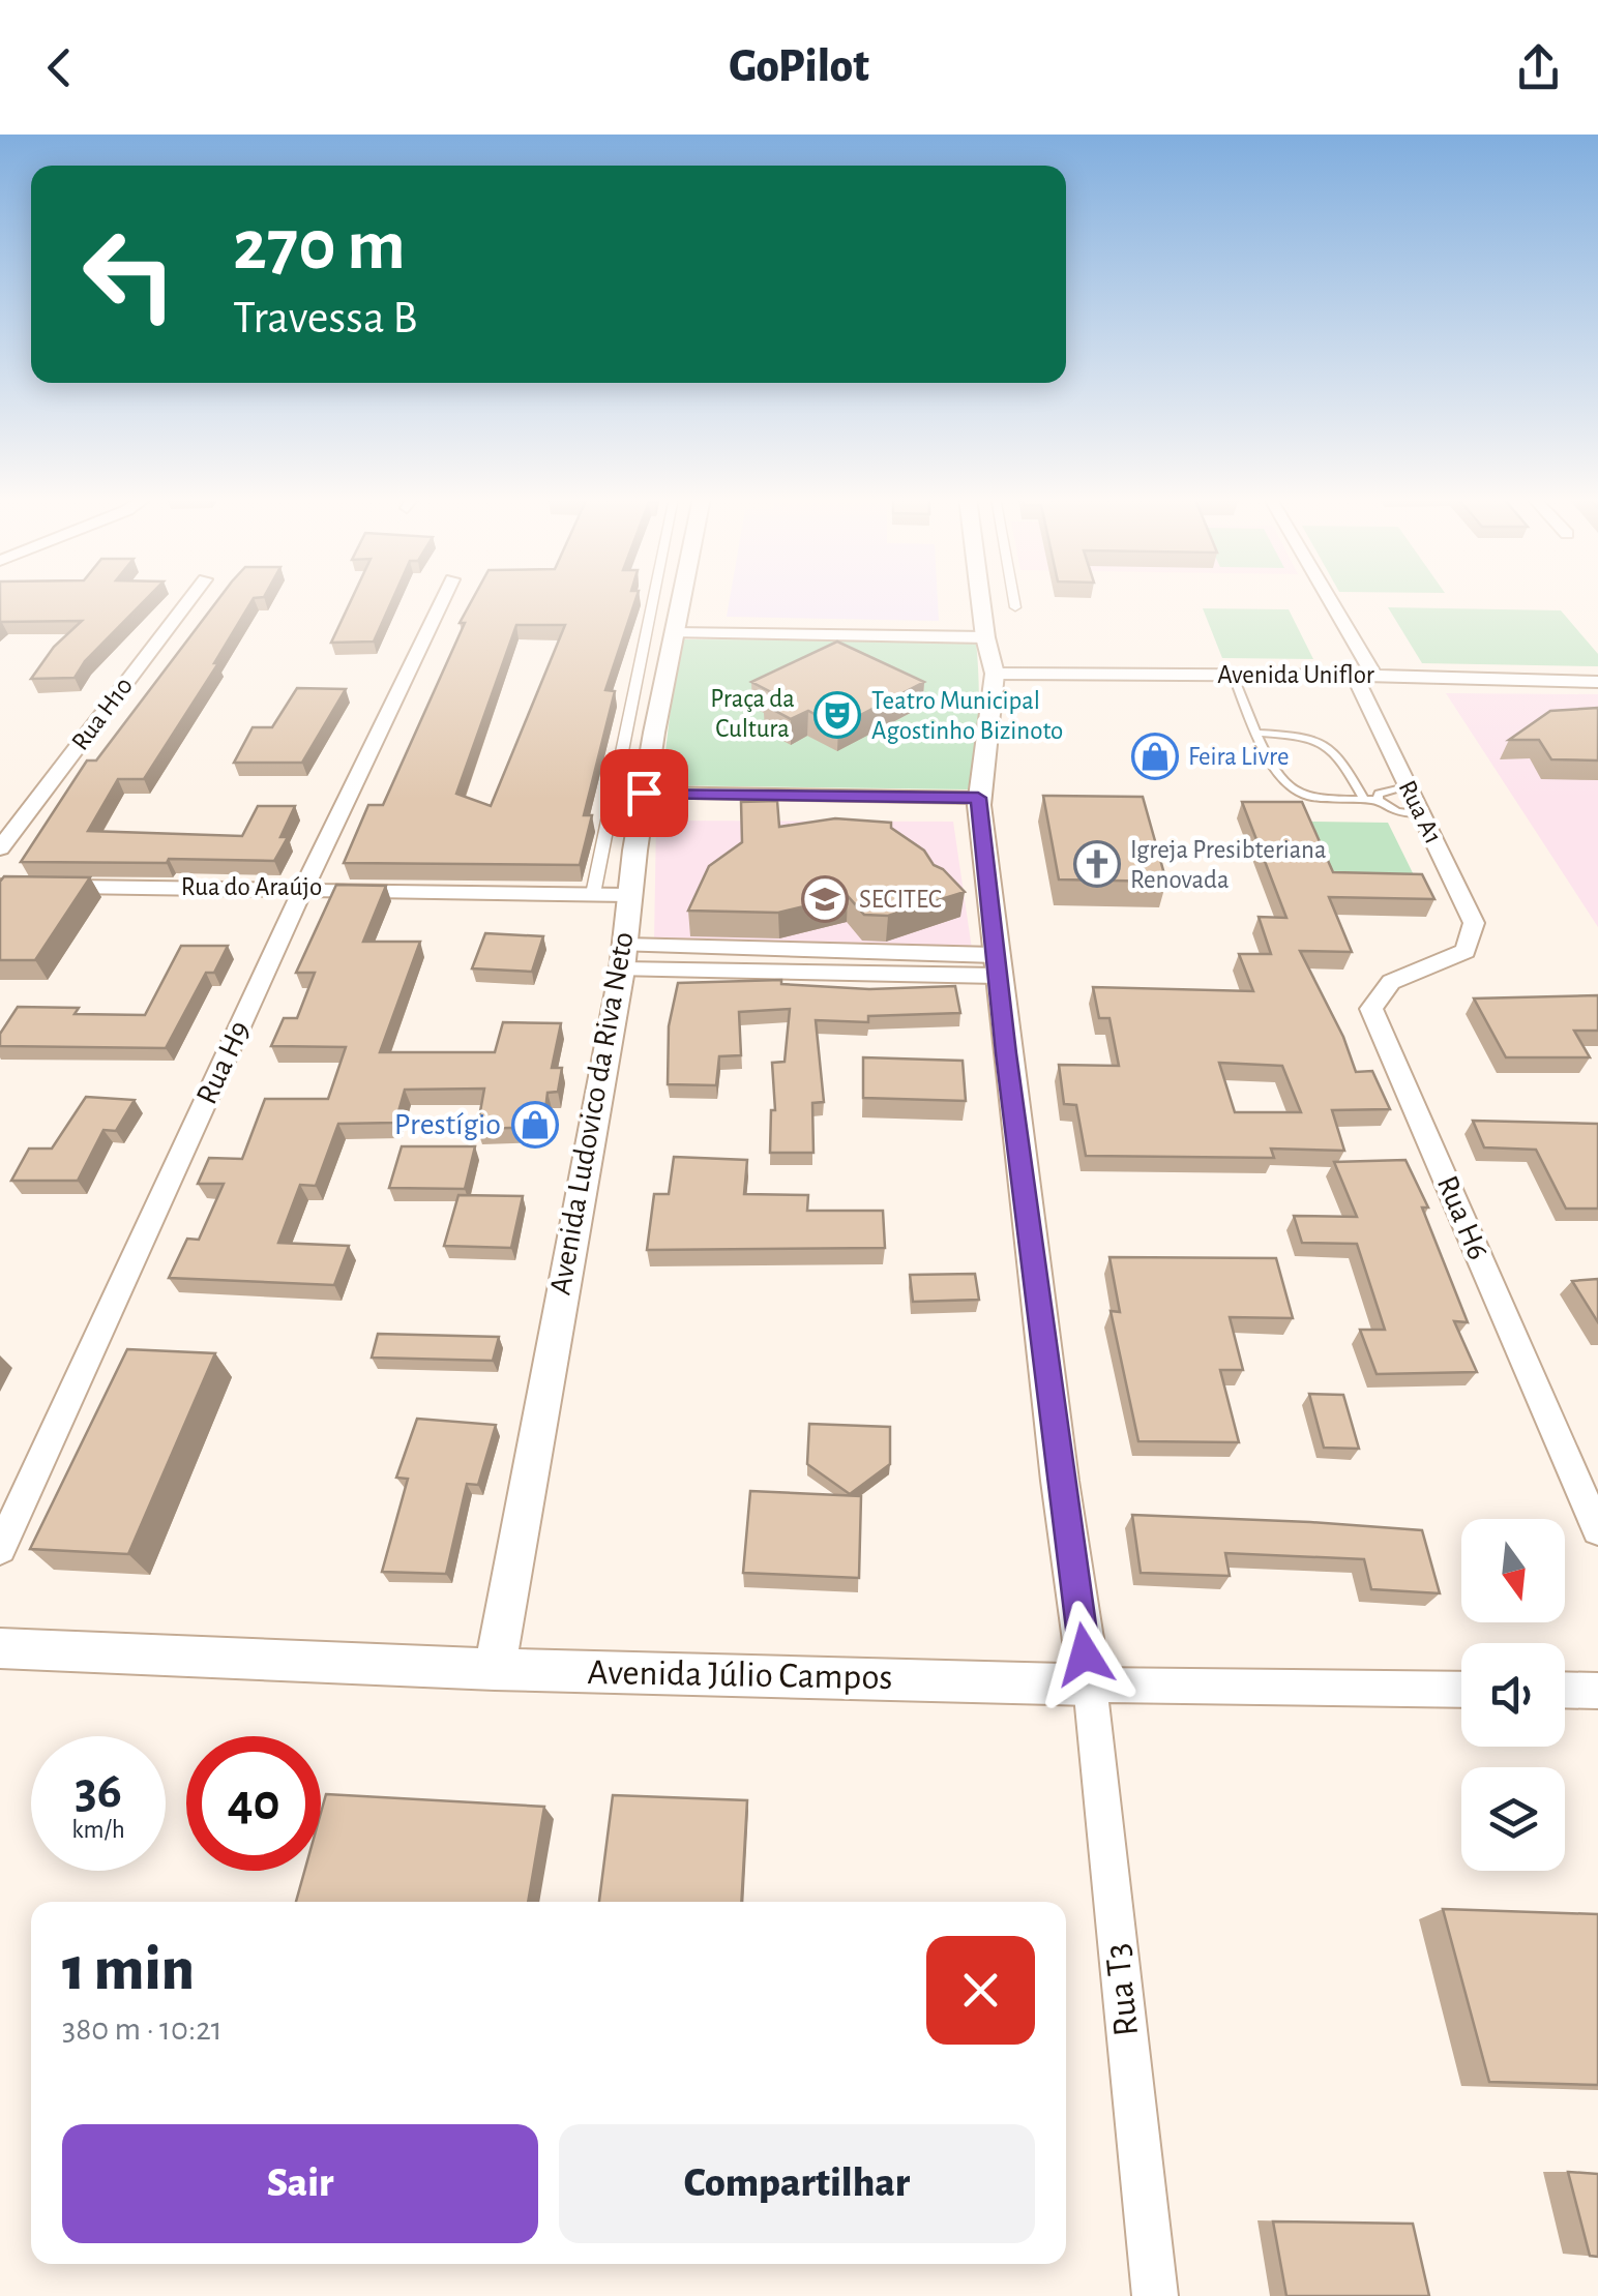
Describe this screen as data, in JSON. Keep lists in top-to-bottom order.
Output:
{
  "streets": {
    "street": [
      "Avenida Uniflor",
      "Rua H10",
      "Rua A1",
      "Rua do Araújo",
      "Rua H9",
      "Avenida Ludovico da Riva Neto",
      "Rua H6",
      "Avenida Júlio Campos",
      "Rua T3"
    ]
  },
  "crossings": [
    ["Avenida Uniflor", "Rua A1"],
    ["Rua A1", "Rua H6"],
    ["Rua do Araújo", "Rua H9"],
    ["Rua do Araújo", "Avenida Ludovico da Riva Neto"],
    ["Avenida Ludovico da Riva Neto", "Avenida Júlio Campos"],
    ["Avenida Júlio Campos", "Rua T3"]
  ],
  "parks": ["Praça da Cultura"],
  "places": {
    "theatre": ["Teatro Municipal Agostinho Bizinoto"],
    "shop": ["Feira Livre", "Prestígio"],
    "church": ["Igreja Presibteriana Renovada"],
    "school or university": ["SECITEC"]
  },
  "north": "bottom",
  "page": {
    "header": "GoPilot",
    "turn": ["270 m", "Travessa B"],
    "speed": "36 km/h",
    "limit": "40",
    "heading": ["1 min", "380 m · 10:21"],
    "buttons": ["Sair", "Compartilhar"]
  }
}
